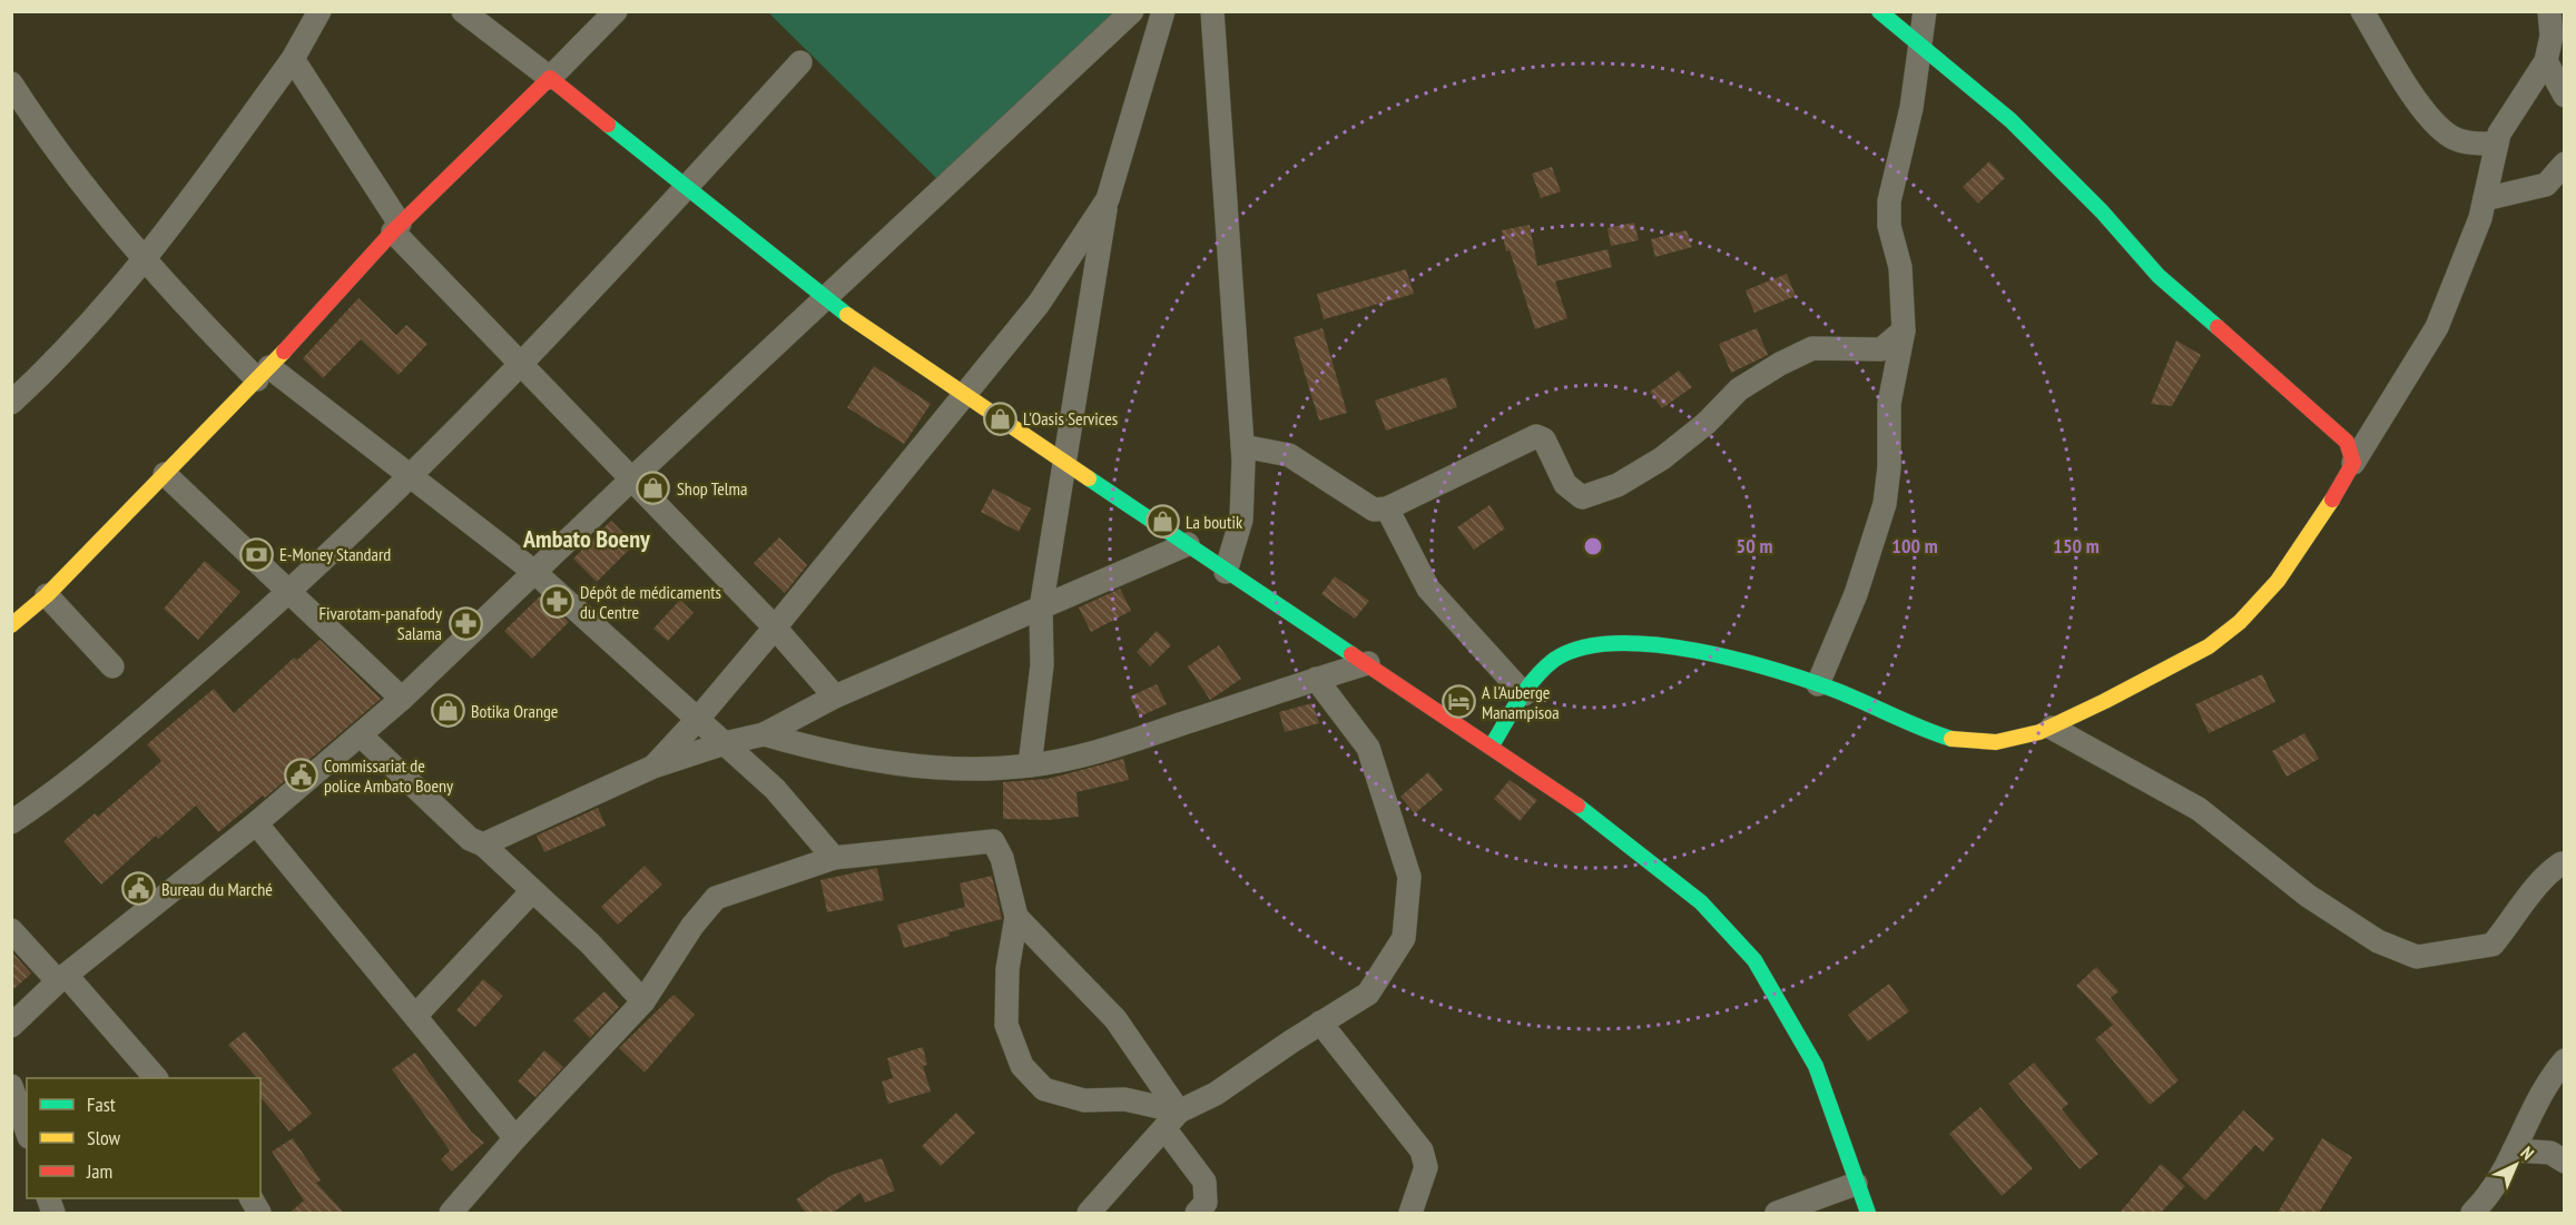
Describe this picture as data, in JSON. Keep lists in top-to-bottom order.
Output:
{
  "districts": ["Ambato Boeny"],
  "places": {
    "shop": [
      "L'Oasis Services",
      "Shop Telma",
      "La boutik",
      "Botika Orange"
    ],
    "bank": ["E-Money Standard"],
    "pharmacy": ["Dépôt de médicaments du Centre", "Fivarotam-panafody Salama"],
    "hotel": ["A l'Auberge Manampisoa"],
    "public building": ["Commissariat de police Ambato Boeny", "Bureau du Marché"]
  },
  "legend": ["Fast", "Slow", "Jam"],
  "north": "top right",
  "rings": ["50 m", "100 m", "150 m"]
}
